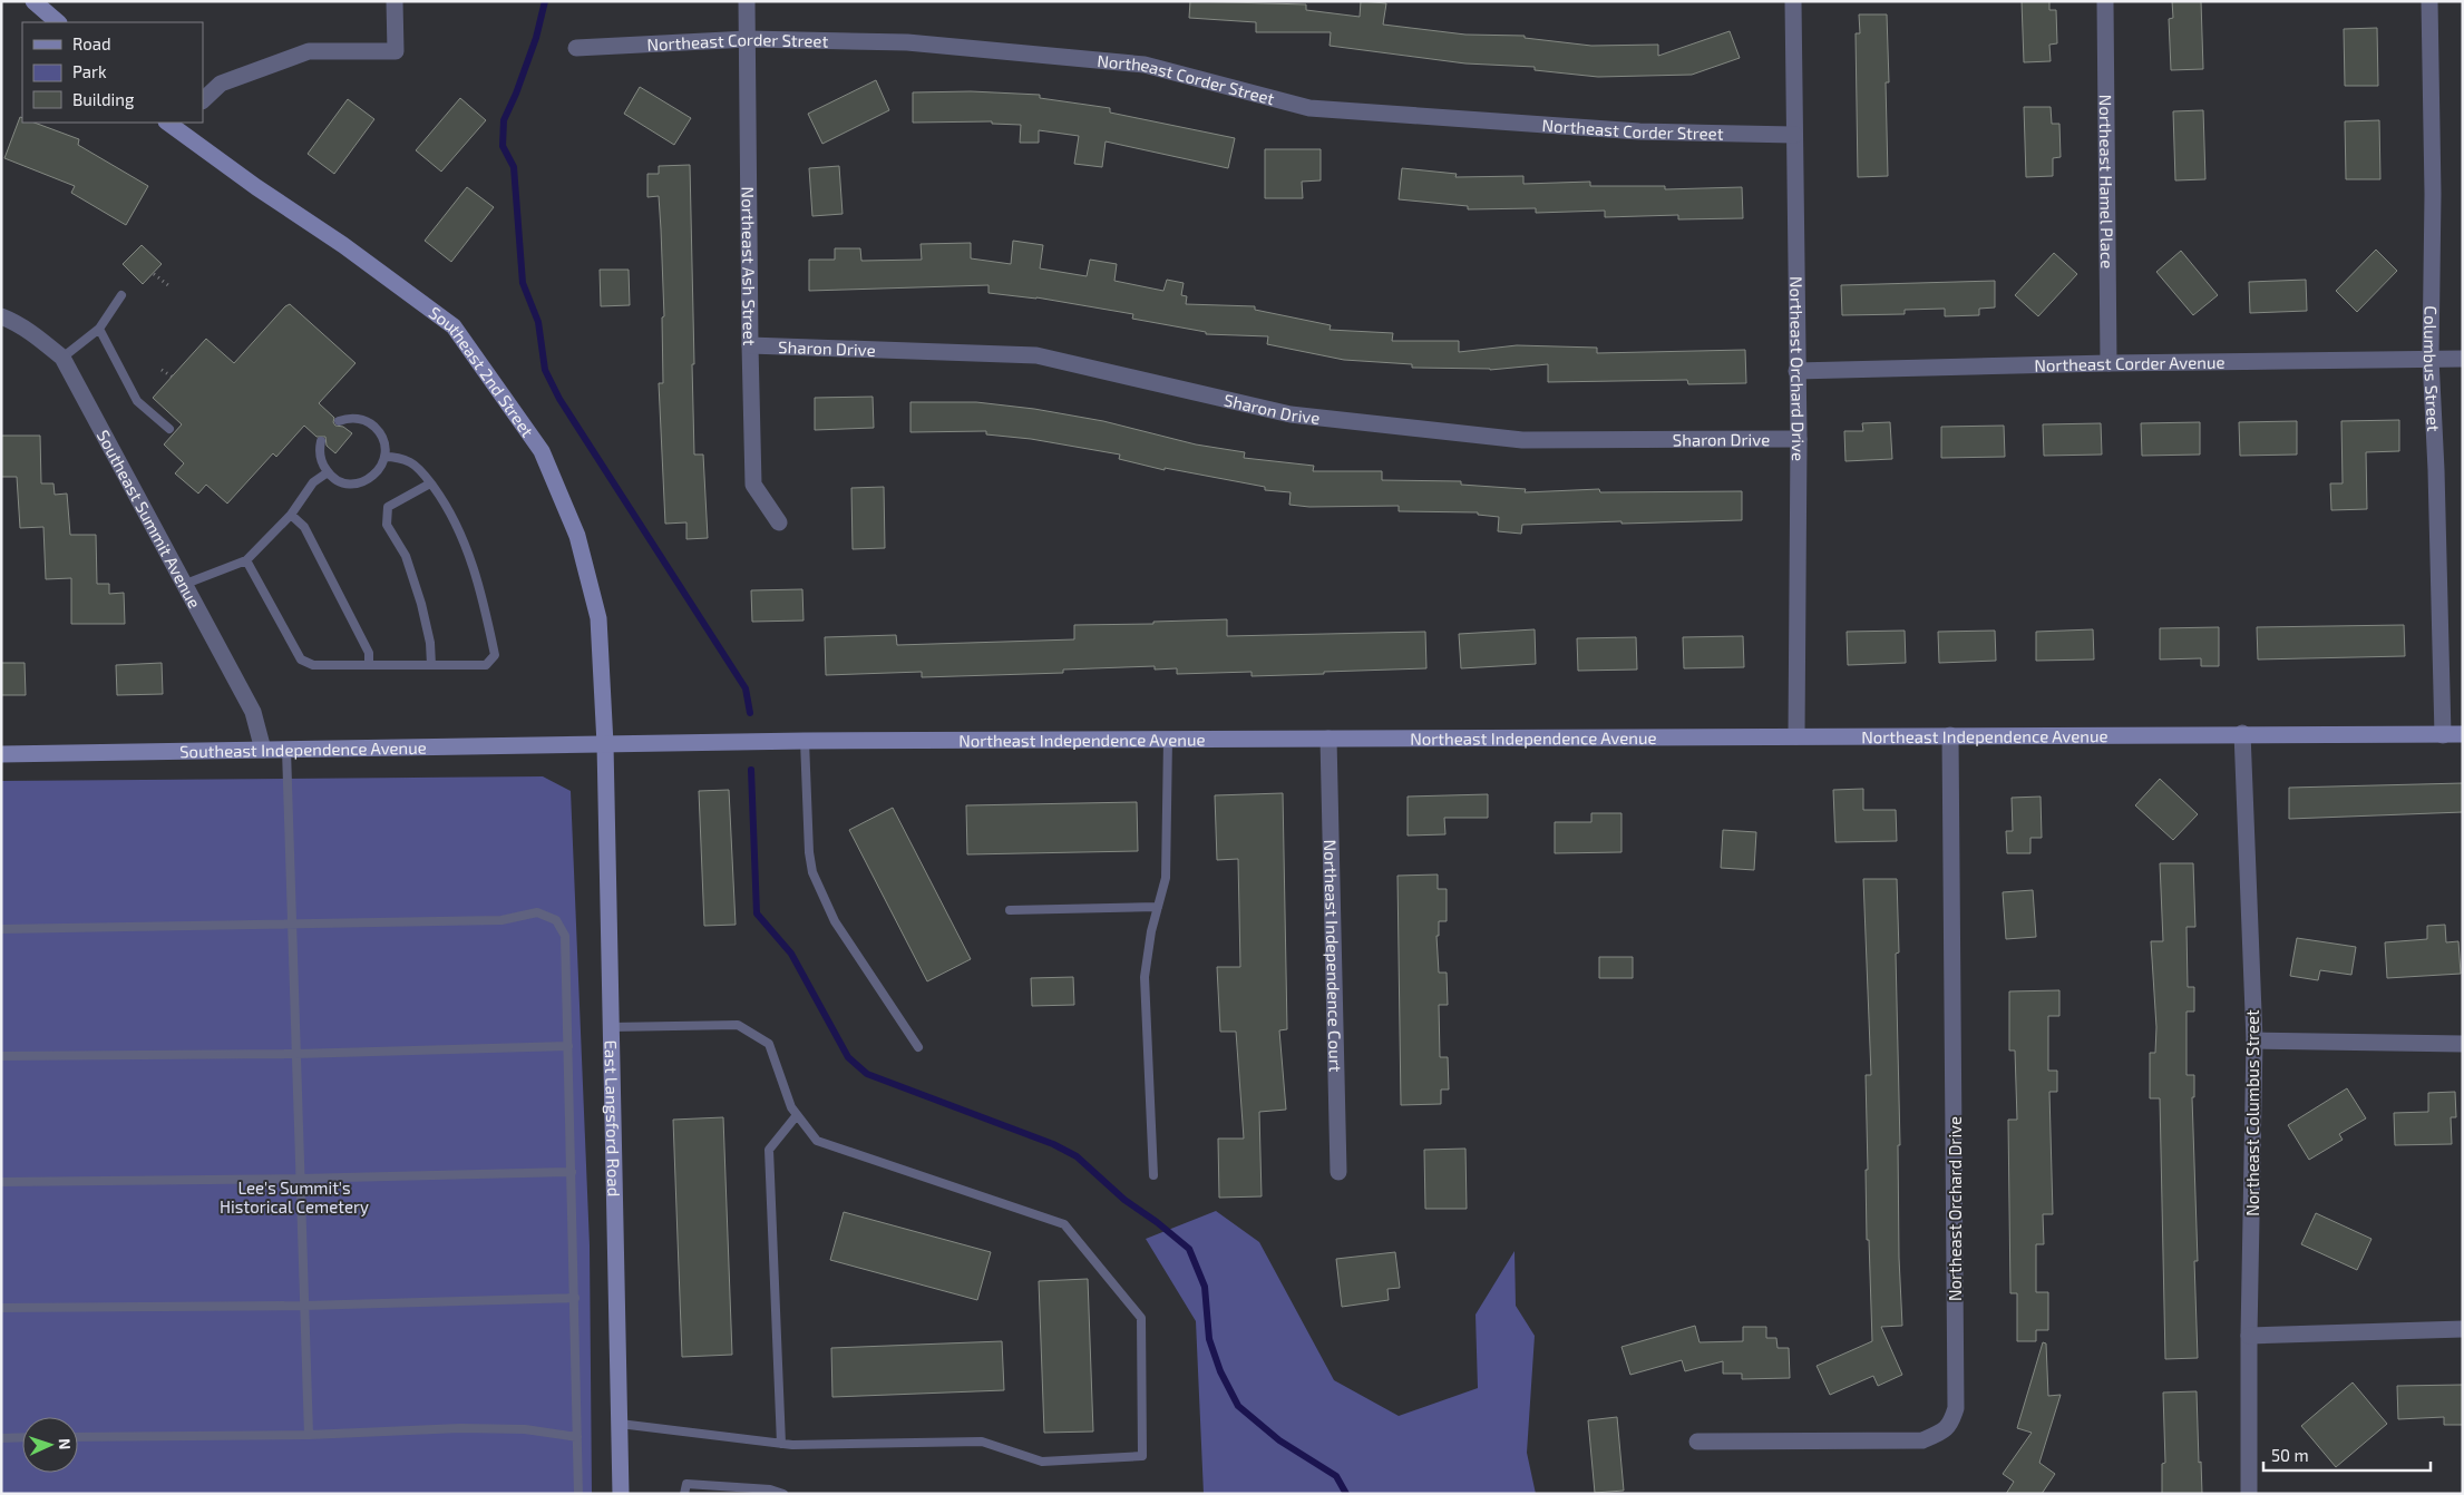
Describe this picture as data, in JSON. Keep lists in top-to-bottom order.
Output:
{
  "streets": {
    "street": [
      "Northeast Corder Street",
      "Northeast Hamel Place",
      "Northeast Ash Street",
      "Sharon Drive",
      "Northeast Corder Avenue",
      "Northeast Orchard Drive",
      "Columbus Street",
      "Southeast 2nd Street",
      "Southeast Summit Avenue",
      "Northeast Independence Avenue",
      "Southeast Independence Avenue",
      "Northeast Independence Court",
      "Northeast Columbus Street",
      "East Langsford Road"
    ]
  },
  "crossings": [
    ["Northeast Corder Street", "Northeast Ash Street"],
    ["Northeast Corder Street", "Northeast Orchard Drive"],
    ["Northeast Hamel Place", "Northeast Corder Avenue"],
    ["Northeast Ash Street", "Sharon Drive"],
    ["Sharon Drive", "Northeast Orchard Drive"],
    ["Northeast Corder Avenue", "Northeast Orchard Drive"],
    ["Northeast Corder Avenue", "Columbus Street"],
    ["Northeast Orchard Drive", "Northeast Independence Avenue"],
    ["Columbus Street", "Northeast Independence Avenue"],
    ["Southeast 2nd Street", "Northeast Independence Avenue"],
    ["Southeast 2nd Street", "Southeast Independence Avenue"],
    ["Southeast 2nd Street", "East Langsford Road"],
    ["Southeast Summit Avenue", "Southeast Independence Avenue"],
    ["Northeast Independence Avenue", "Southeast Independence Avenue"],
    ["Northeast Independence Avenue", "Northeast Independence Court"],
    ["Northeast Independence Avenue", "Northeast Columbus Street"],
    ["Northeast Independence Avenue", "East Langsford Road"],
    ["Southeast Independence Avenue", "East Langsford Road"]
  ],
  "parks": ["Lee's Summit's Historical Cemetery"],
  "legend": ["Road", "Park", "Building"],
  "scale_bar": "50 m",
  "north": "right"
}
